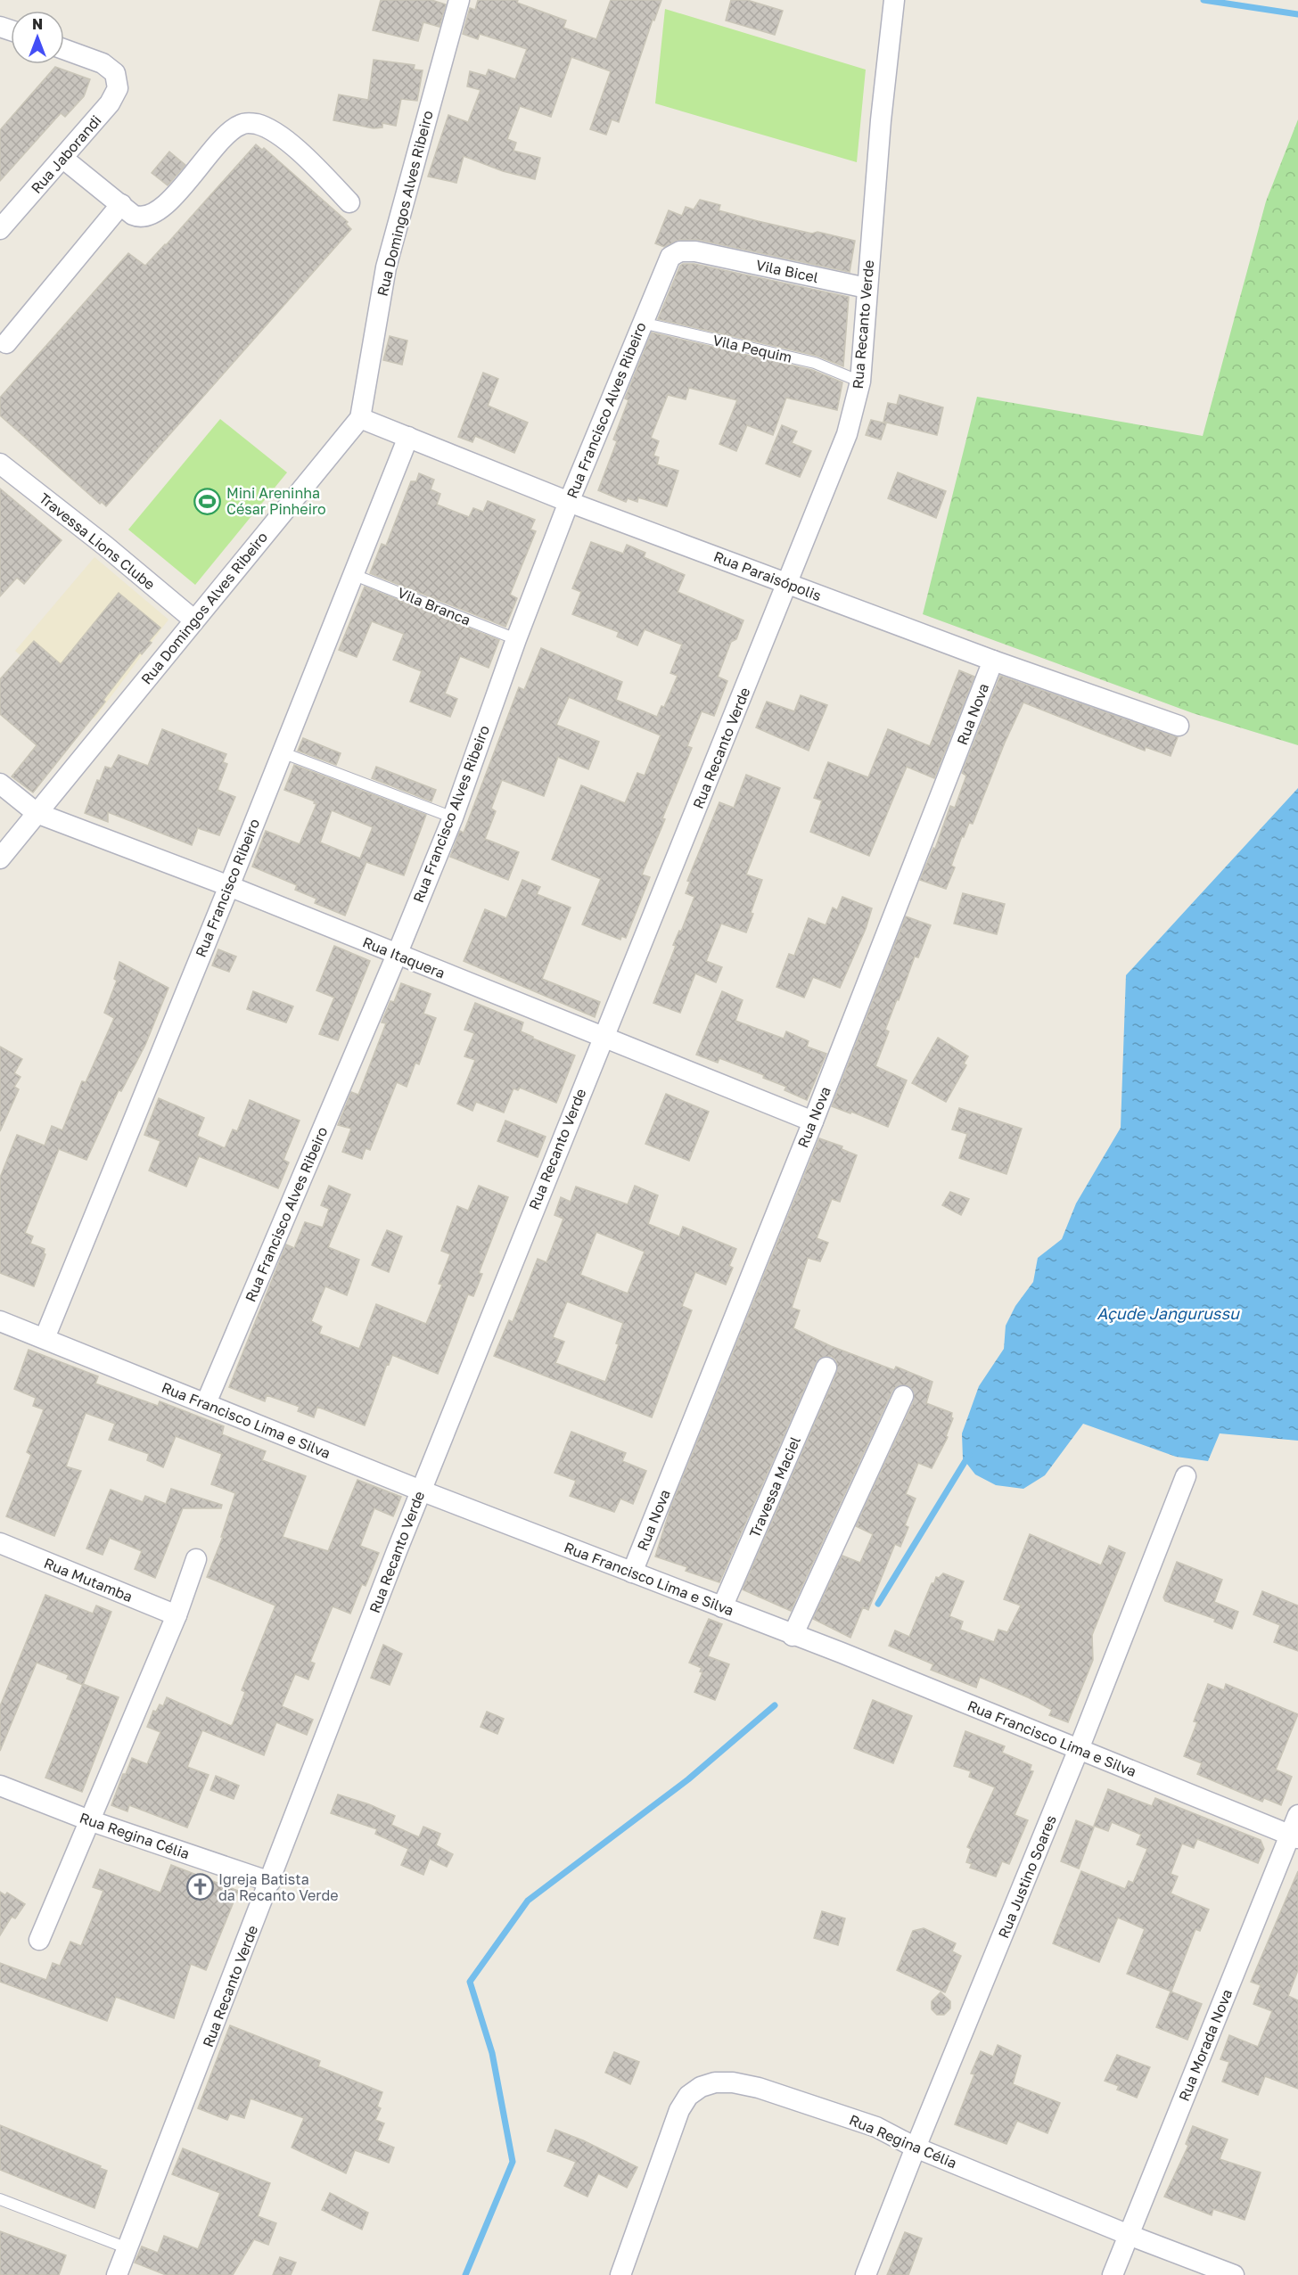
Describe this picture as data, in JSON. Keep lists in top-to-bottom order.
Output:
{
  "streets": {
    "street": [
      "Rua Jaborandi",
      "Rua Domingos Alves Ribeiro",
      "Vila Bicel",
      "Rua Recanto Verde",
      "Rua Francisco Alves Ribeiro",
      "Travessa Lions Clube",
      "Rua Paraisópolis",
      "Rua Nova",
      "Rua Francisco Ribeiro",
      "Rua Itaquera",
      "Rua Francisco Lima e Silva",
      "Travessa Maciel",
      "Rua Mutamba",
      "Rua Regina Célia",
      "Rua Justino Soares",
      "Rua Morada Nova"
    ],
    "lane": ["Vila Pequim", "Vila Branca"]
  },
  "crossings": [
    ["Rua Domingos Alves Ribeiro", "Travessa Lions Clube"],
    ["Rua Domingos Alves Ribeiro", "Rua Paraisópolis"],
    ["Rua Domingos Alves Ribeiro", "Rua Itaquera"],
    ["Vila Bicel", "Rua Recanto Verde"],
    ["Vila Bicel", "Rua Francisco Alves Ribeiro"],
    ["Rua Recanto Verde", "Vila Pequim"],
    ["Rua Recanto Verde", "Rua Paraisópolis"],
    ["Rua Recanto Verde", "Rua Itaquera"],
    ["Rua Recanto Verde", "Rua Francisco Lima e Silva"],
    ["Rua Recanto Verde", "Rua Regina Célia"],
    ["Vila Pequim", "Rua Francisco Alves Ribeiro"],
    ["Rua Francisco Alves Ribeiro", "Rua Paraisópolis"],
    ["Rua Francisco Alves Ribeiro", "Vila Branca"],
    ["Rua Francisco Alves Ribeiro", "Rua Itaquera"],
    ["Rua Francisco Alves Ribeiro", "Rua Francisco Lima e Silva"],
    ["Rua Paraisópolis", "Rua Nova"],
    ["Rua Paraisópolis", "Rua Francisco Ribeiro"],
    ["Vila Branca", "Rua Francisco Ribeiro"],
    ["Rua Nova", "Rua Itaquera"],
    ["Rua Nova", "Rua Francisco Lima e Silva"],
    ["Rua Francisco Ribeiro", "Rua Itaquera"],
    ["Rua Francisco Ribeiro", "Rua Francisco Lima e Silva"],
    ["Rua Francisco Lima e Silva", "Travessa Maciel"],
    ["Rua Francisco Lima e Silva", "Rua Justino Soares"],
    ["Rua Francisco Lima e Silva", "Rua Morada Nova"],
    ["Rua Regina Célia", "Rua Justino Soares"],
    ["Rua Regina Célia", "Rua Morada Nova"]
  ],
  "water": ["Açude Jangurussu"],
  "places": {
    "sports": ["Mini Areninha César Pinheiro"],
    "church": ["Igreja Batista da Recanto Verde"]
  },
  "north": "top"
}
